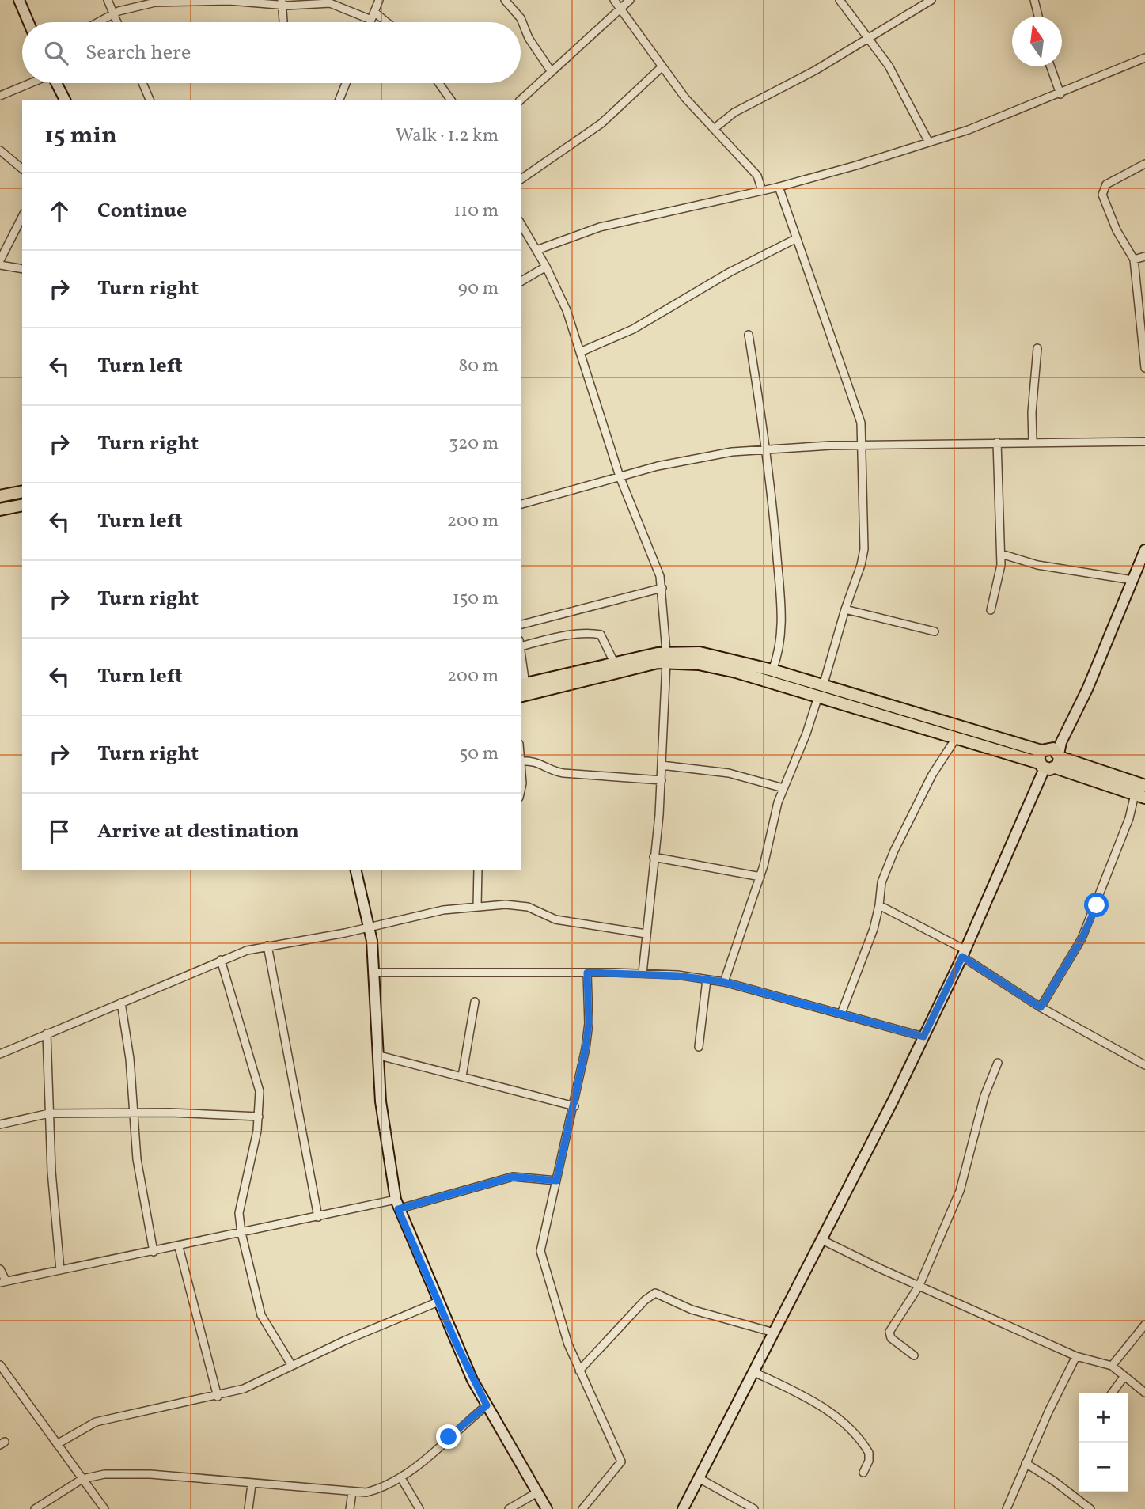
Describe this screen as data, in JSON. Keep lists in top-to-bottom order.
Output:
{
  "north": "top",
  "page": {
    "search": "Search here",
    "heading": ["15 min", "Walk · 1.2 km"],
    "list": [
      ["Continue", "110 m"],
      ["Turn right", "90 m"],
      ["Turn left", "80 m"],
      ["Turn right", "320 m"],
      ["Turn left", "200 m"],
      ["Turn right", "150 m"],
      ["Turn left", "200 m"],
      ["Turn right", "50 m"],
      "Arrive at destination"
    ],
    "map_buttons": ["+", "−"]
  }
}
